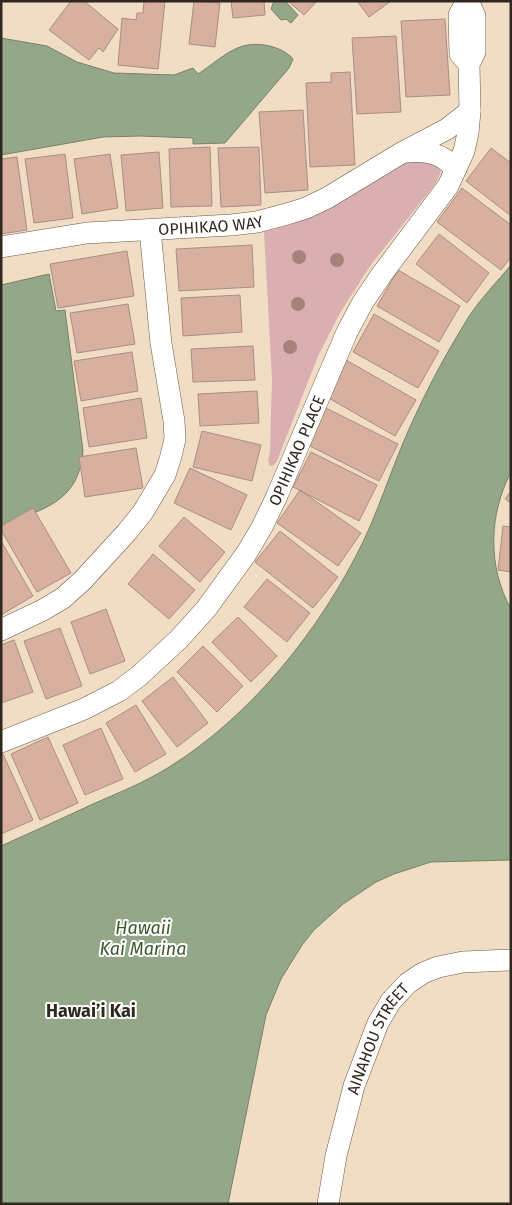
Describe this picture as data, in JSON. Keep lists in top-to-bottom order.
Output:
{
  "streets": {
    "street": ["OPIHIKAO WAY", "OPIHIKAO PLACE", "AINAHOU STREET"]
  },
  "crossings": [
    ["OPIHIKAO WAY", "OPIHIKAO PLACE"]
  ],
  "districts": ["Hawai’i Kai"],
  "water": ["Hawaii Kai Marina"]
}
